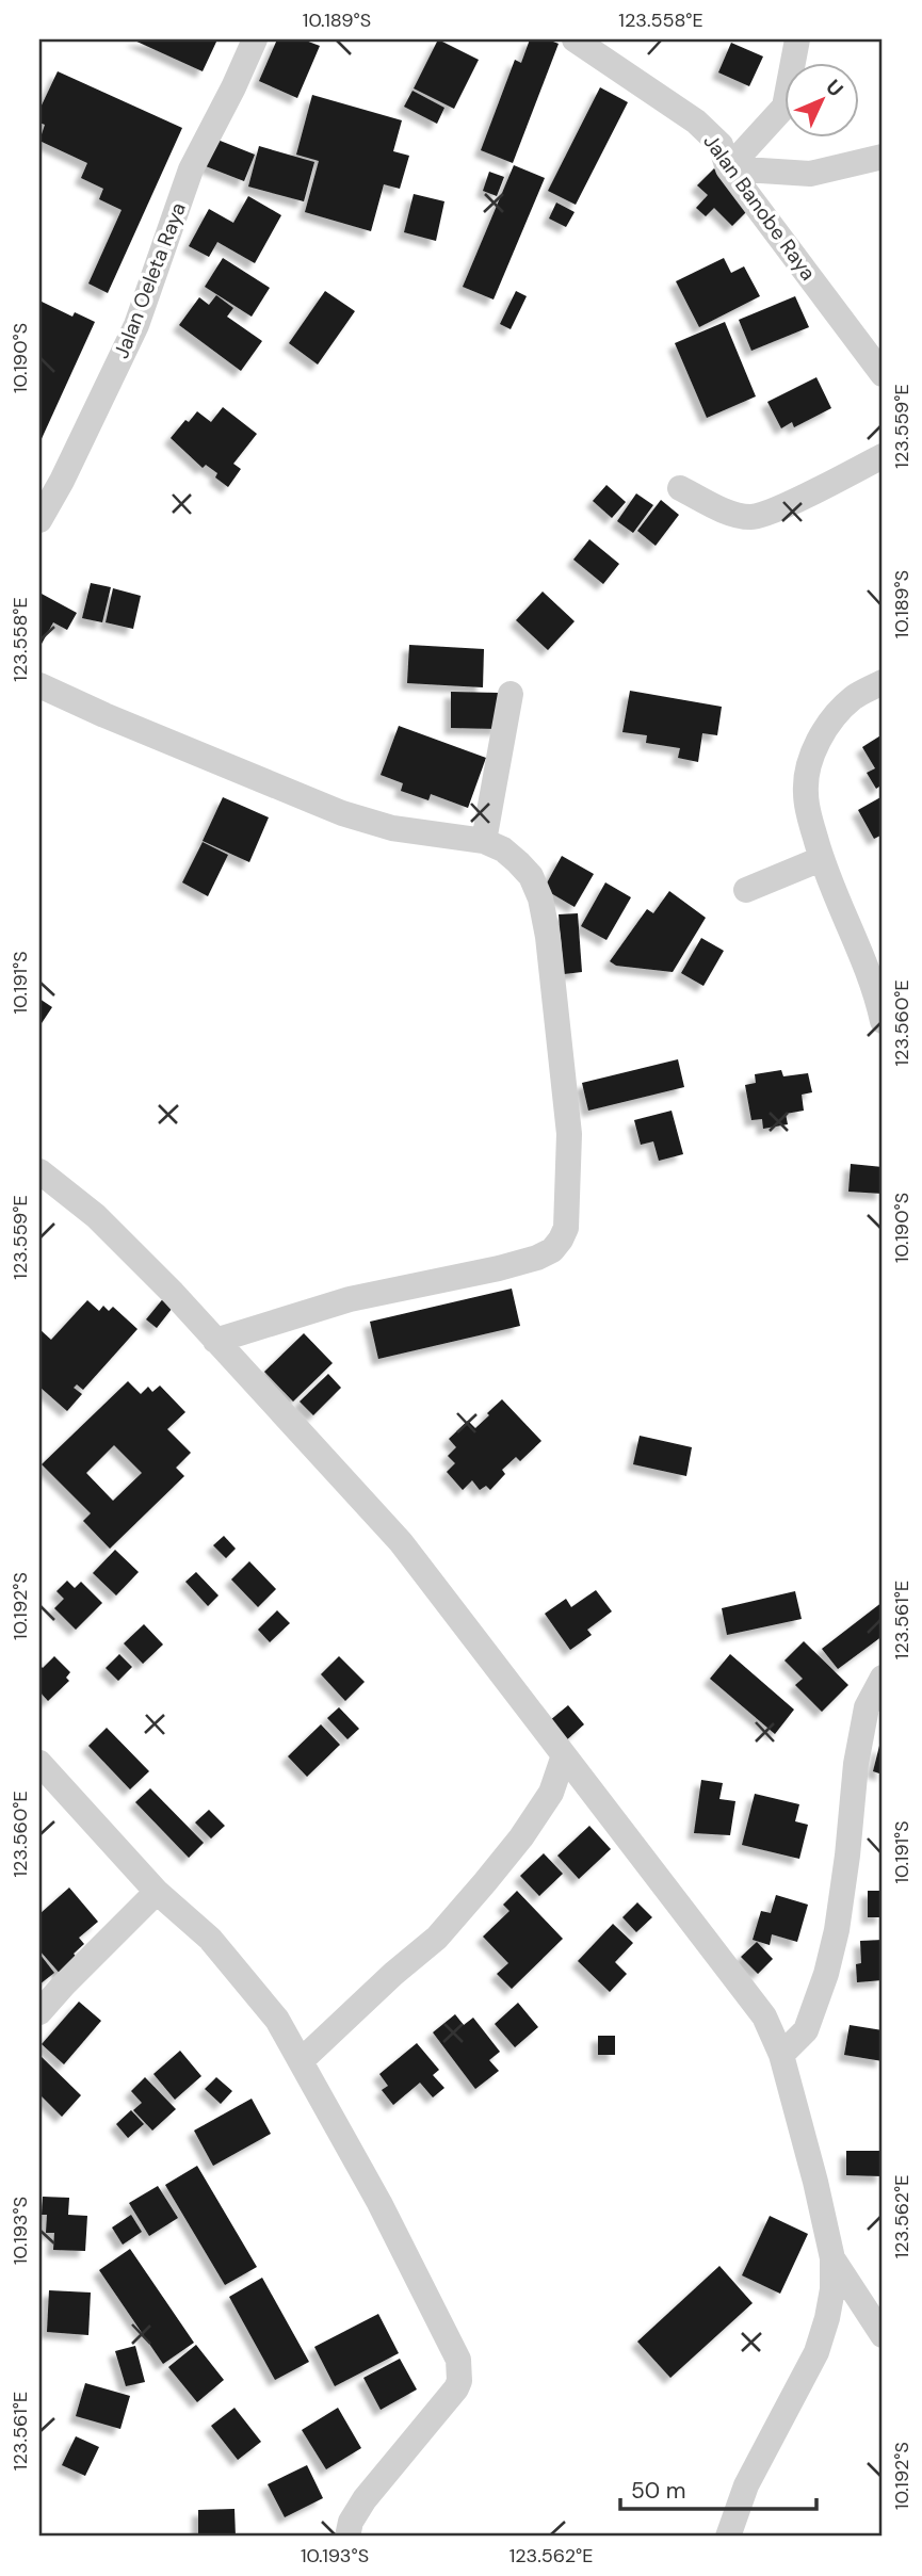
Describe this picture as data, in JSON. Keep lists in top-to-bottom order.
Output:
{
  "streets": {
    "street": ["Jalan Banobe Raya", "Jalan Oeleta Raya"]
  },
  "scale_bar": "50 m",
  "north": "top right",
  "coordinates": [
    "10.189°S",
    "123.558°E",
    "10.190°S",
    "123.559°E",
    "10.191°S",
    "123.560°E",
    "10.192°S",
    "123.561°E",
    "123.562°E",
    "10.193°S"
  ]
}
